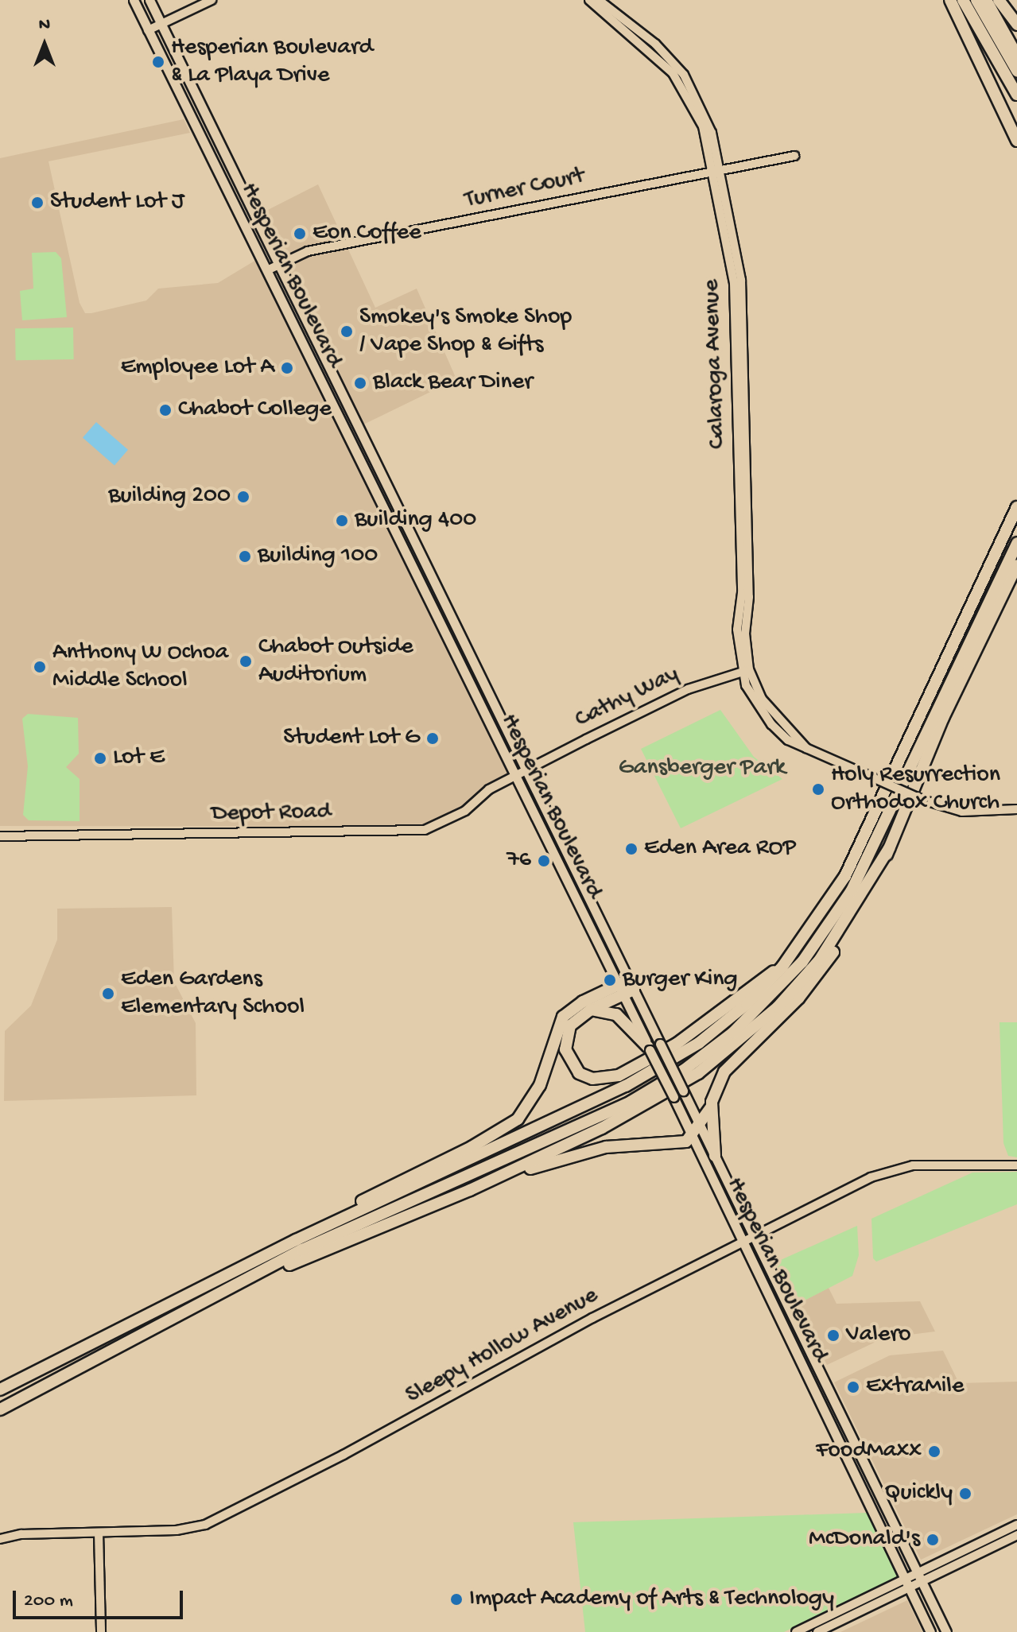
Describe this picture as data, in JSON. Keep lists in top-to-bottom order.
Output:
{
  "streets": {
    "main road": ["Hesperian Boulevard"],
    "street": [
      "Turner Court",
      "Calaroga Avenue",
      "Cathy Way",
      "Depot Road",
      "Sleepy Hollow Avenue"
    ]
  },
  "crossings": [
    ["Turner Court", "Hesperian Boulevard"],
    ["Turner Court", "Calaroga Avenue"],
    ["Hesperian Boulevard", "Cathy Way"],
    ["Hesperian Boulevard", "Depot Road"],
    ["Hesperian Boulevard", "Sleepy Hollow Avenue"],
    ["Calaroga Avenue", "Cathy Way"],
    ["Cathy Way", "Depot Road"]
  ],
  "parks": ["Gansberger Park"],
  "places": [
    "Hesperian Boulevard & La Playa Drive",
    "Student Lot J",
    "Eon Coffee",
    "Smokey's Smoke Shop / Vape Shop & Gifts",
    "Employee Lot A",
    "Black Bear Diner",
    "Chabot College",
    "Building 200",
    "Building 400",
    "Building 100",
    "Chabot Outside Auditorium",
    "Anthony W Ochoa Middle School",
    "Student Lot G",
    "Lot E",
    "Holy Resurrection Orthodox Church",
    "Eden Area ROP",
    "76",
    "Burger King",
    "Eden Gardens Elementary School",
    "Valero",
    "ExtraMile",
    "FoodMaxx",
    "Quickly",
    "McDonald's",
    "Impact Academy of Arts & Technology"
  ],
  "scale_bar": "200 m",
  "north": "top"
}
